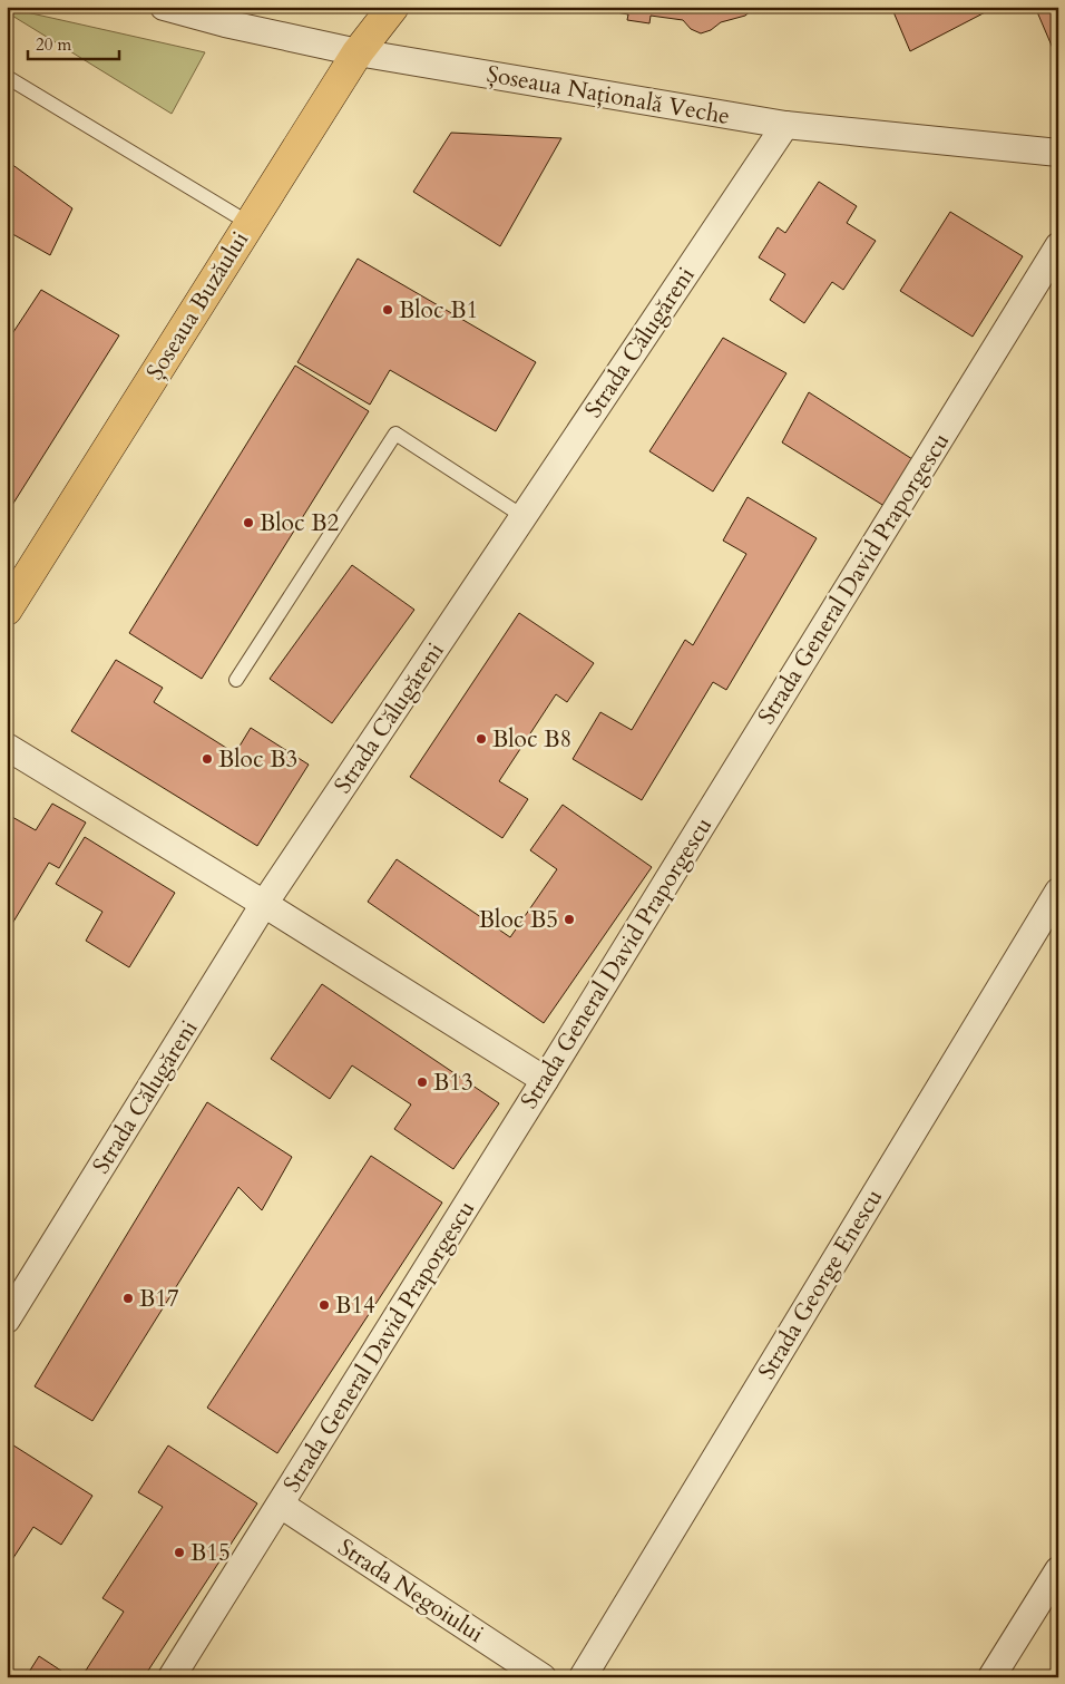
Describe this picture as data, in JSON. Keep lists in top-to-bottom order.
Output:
{
  "streets": {
    "main road": ["Șoseaua Buzăului"],
    "street": [
      "Șoseaua Națională Veche",
      "Strada Călugăreni",
      "Strada General David Praporgescu",
      "Strada George Enescu",
      "Strada Negoiului"
    ]
  },
  "crossings": [
    ["Șoseaua Națională Veche", "Șoseaua Buzăului"],
    ["Șoseaua Națională Veche", "Strada Călugăreni"],
    ["Strada General David Praporgescu", "Strada Negoiului"]
  ],
  "places": [
    "Bloc B1",
    "Bloc B2",
    "Bloc B8",
    "Bloc B3",
    "Bloc B5",
    "B13",
    "B17",
    "B14",
    "B15"
  ],
  "scale_bar": "20 m"
}
